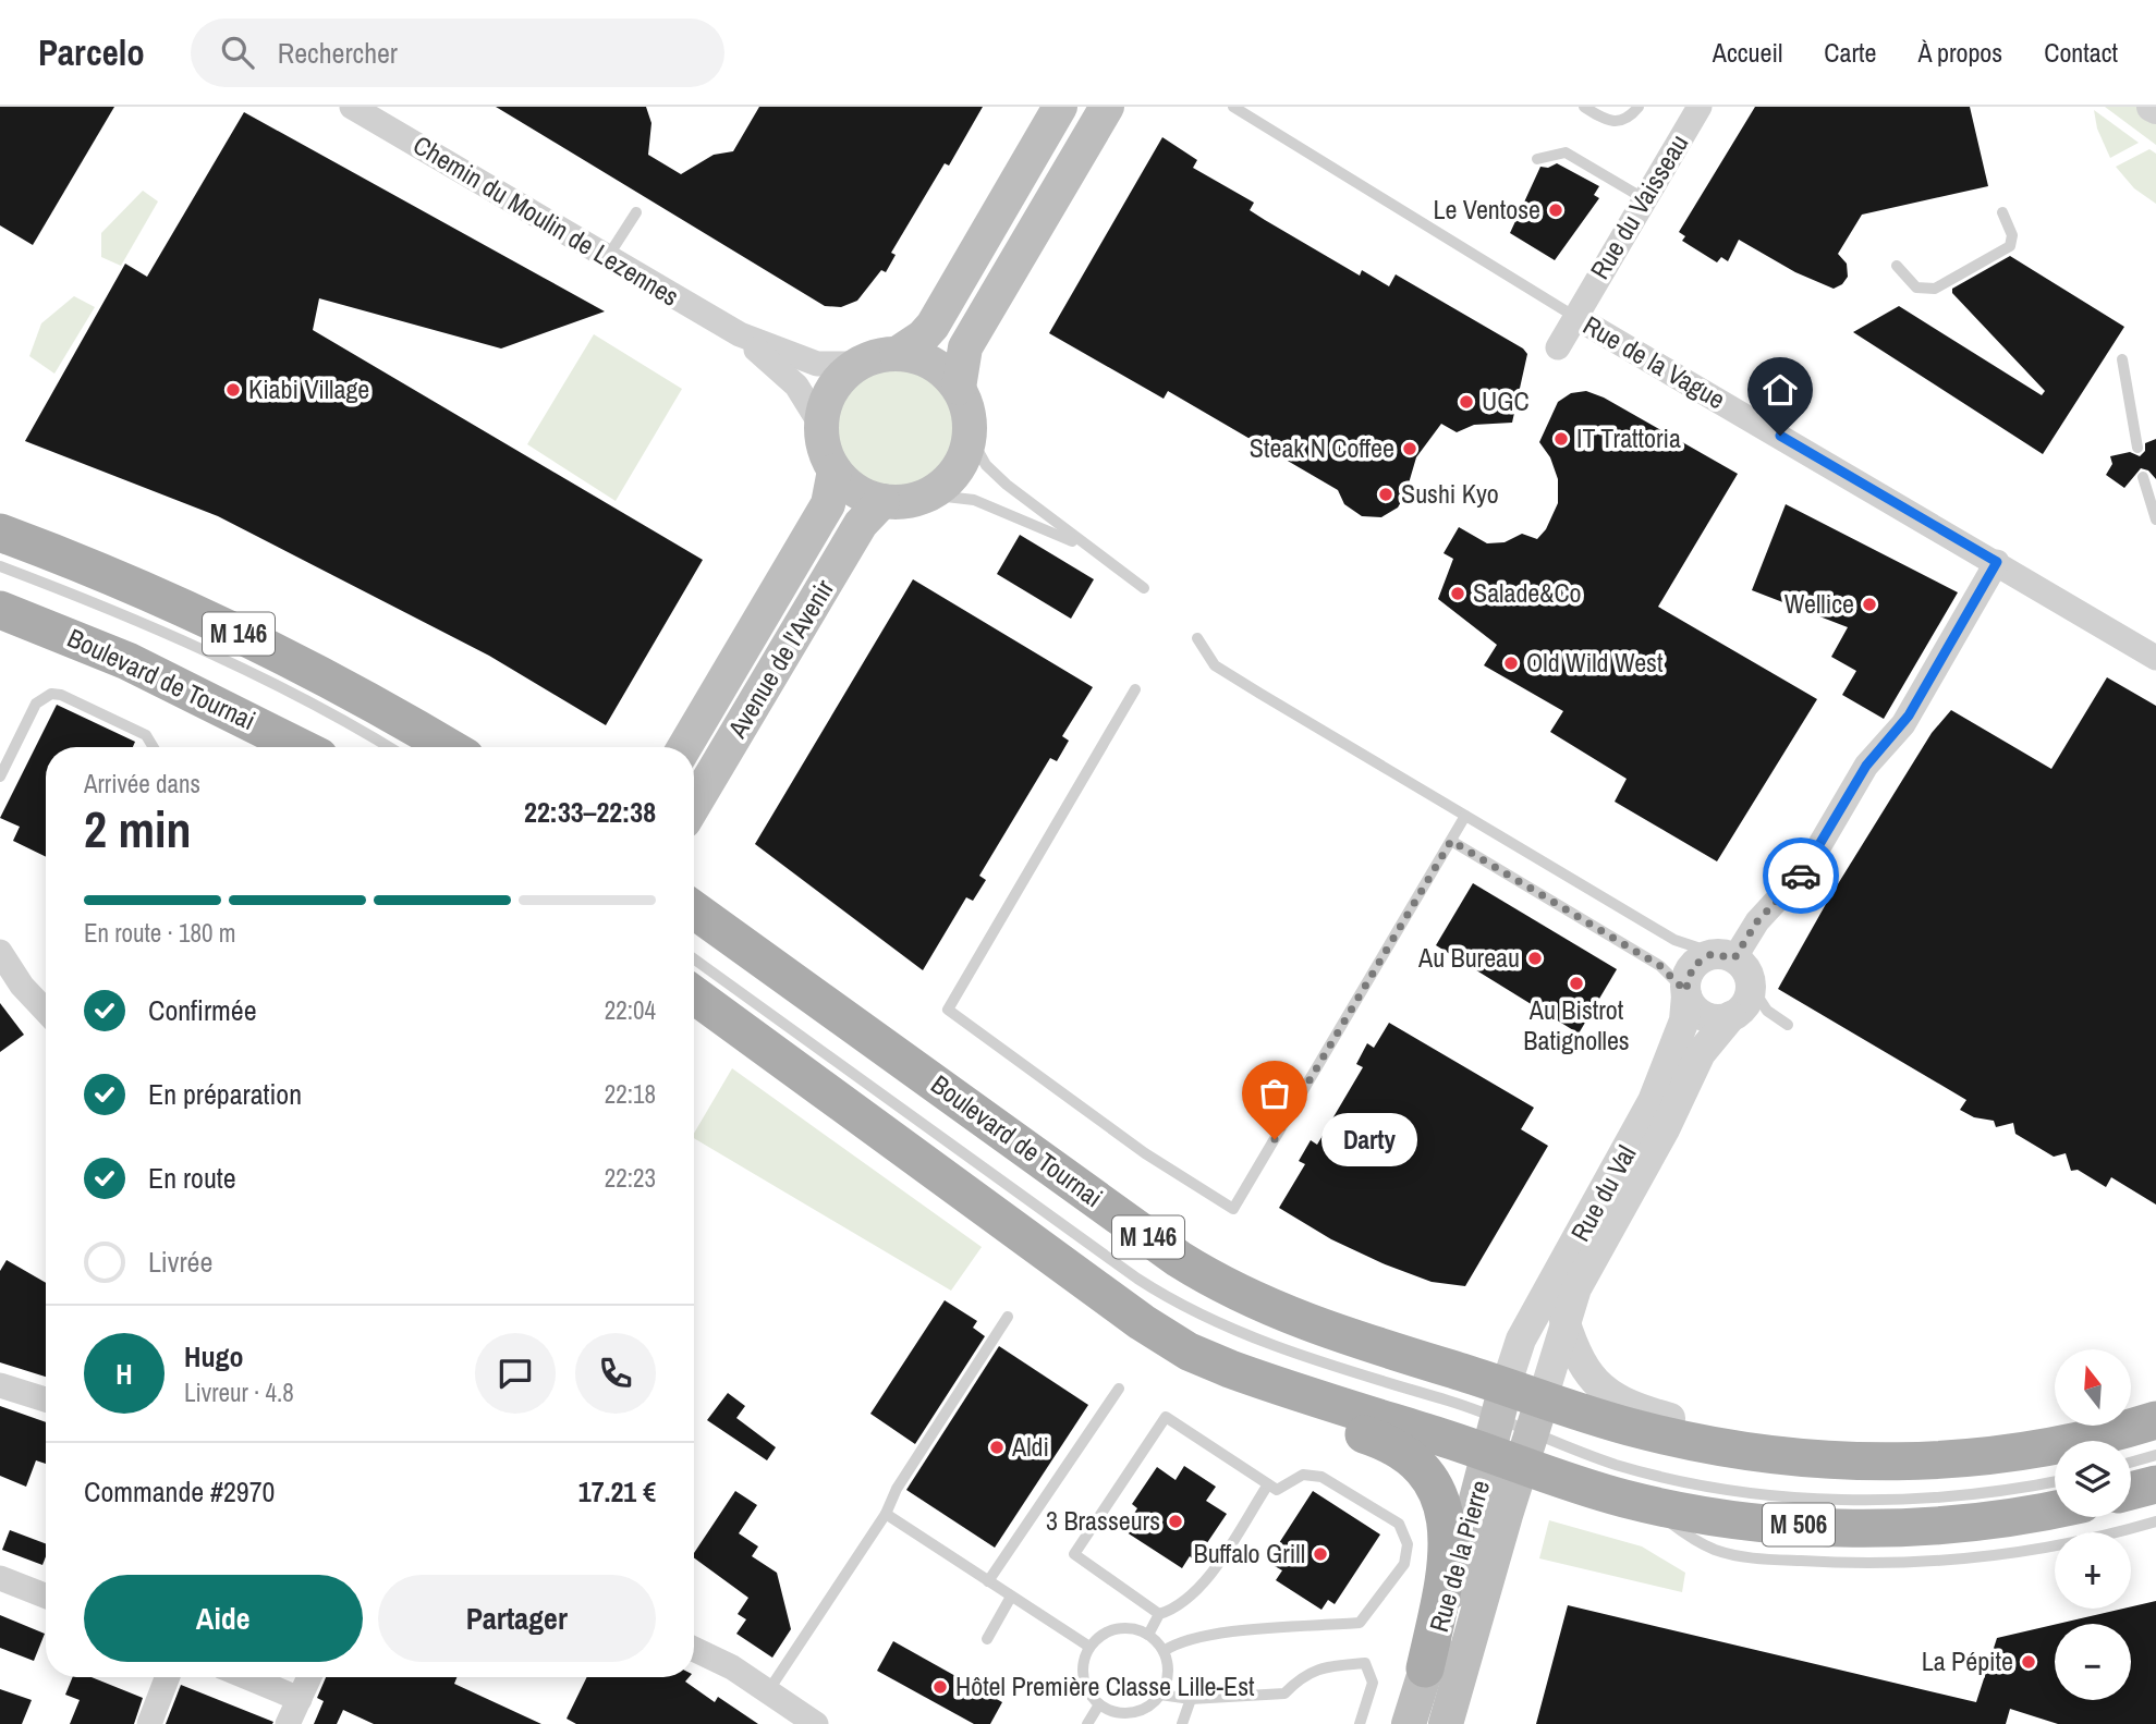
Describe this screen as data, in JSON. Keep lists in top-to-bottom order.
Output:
{
  "streets": {
    "main road": [
      "M 146",
      "Avenue de l'Avenir",
      "Boulevard de Tournai",
      "M 506",
      "Rue de la Pierre"
    ],
    "street": [
      "Rue du Vaisseau",
      "Chemin du Moulin de Lezennes",
      "Rue de la Vague",
      "Rue du Val"
    ]
  },
  "crossings": [
    ["Rue du Vaisseau", "Rue de la Vague"],
    ["Chemin du Moulin de Lezennes", "Avenue de l'Avenir"],
    ["M 146", "Boulevard de Tournai"],
    ["M 146", "Rue de la Pierre"],
    ["Boulevard de Tournai", "Rue du Val"],
    ["Boulevard de Tournai", "M 506"],
    ["Boulevard de Tournai", "Rue de la Pierre"],
    ["Rue du Val", "M 506"],
    ["Rue du Val", "Rue de la Pierre"]
  ],
  "places": [
    "Le Ventose",
    "Kiabi Village",
    "UGC",
    "IT Trattoria",
    "Steak N Coffee",
    "Sushi Kyo",
    "Salade&Co",
    "Wellice",
    "Old Wild West",
    "Au Bureau",
    "Au Bistrot Batignolles",
    "Darty",
    "Aldi",
    "3 Brasseurs",
    "Buffalo Grill",
    "La Pépite",
    "Hôtel Première Classe Lille-Est"
  ],
  "north": "top",
  "page": {
    "header": "Parcelo",
    "search": "Rechercher",
    "nav": [
      "Accueil",
      "Carte",
      "À propos",
      "Contact"
    ],
    "heading": ["2 min", "Arrivée dans", "22:33–22:38"],
    "panel": [
      "Hugo",
      "Livreur · 4.8",
      "Commande #2970",
      "17.21 €"
    ],
    "bar": "En route · 180 m",
    "list": [
      ["Confirmée", "22:04"],
      ["En préparation", "22:18"],
      ["En route", "22:23"],
      "Livrée"
    ],
    "bubble": "Darty",
    "round": "H",
    "map_buttons": ["+", "−"],
    "buttons": ["Aide", "Partager"]
  }
}
